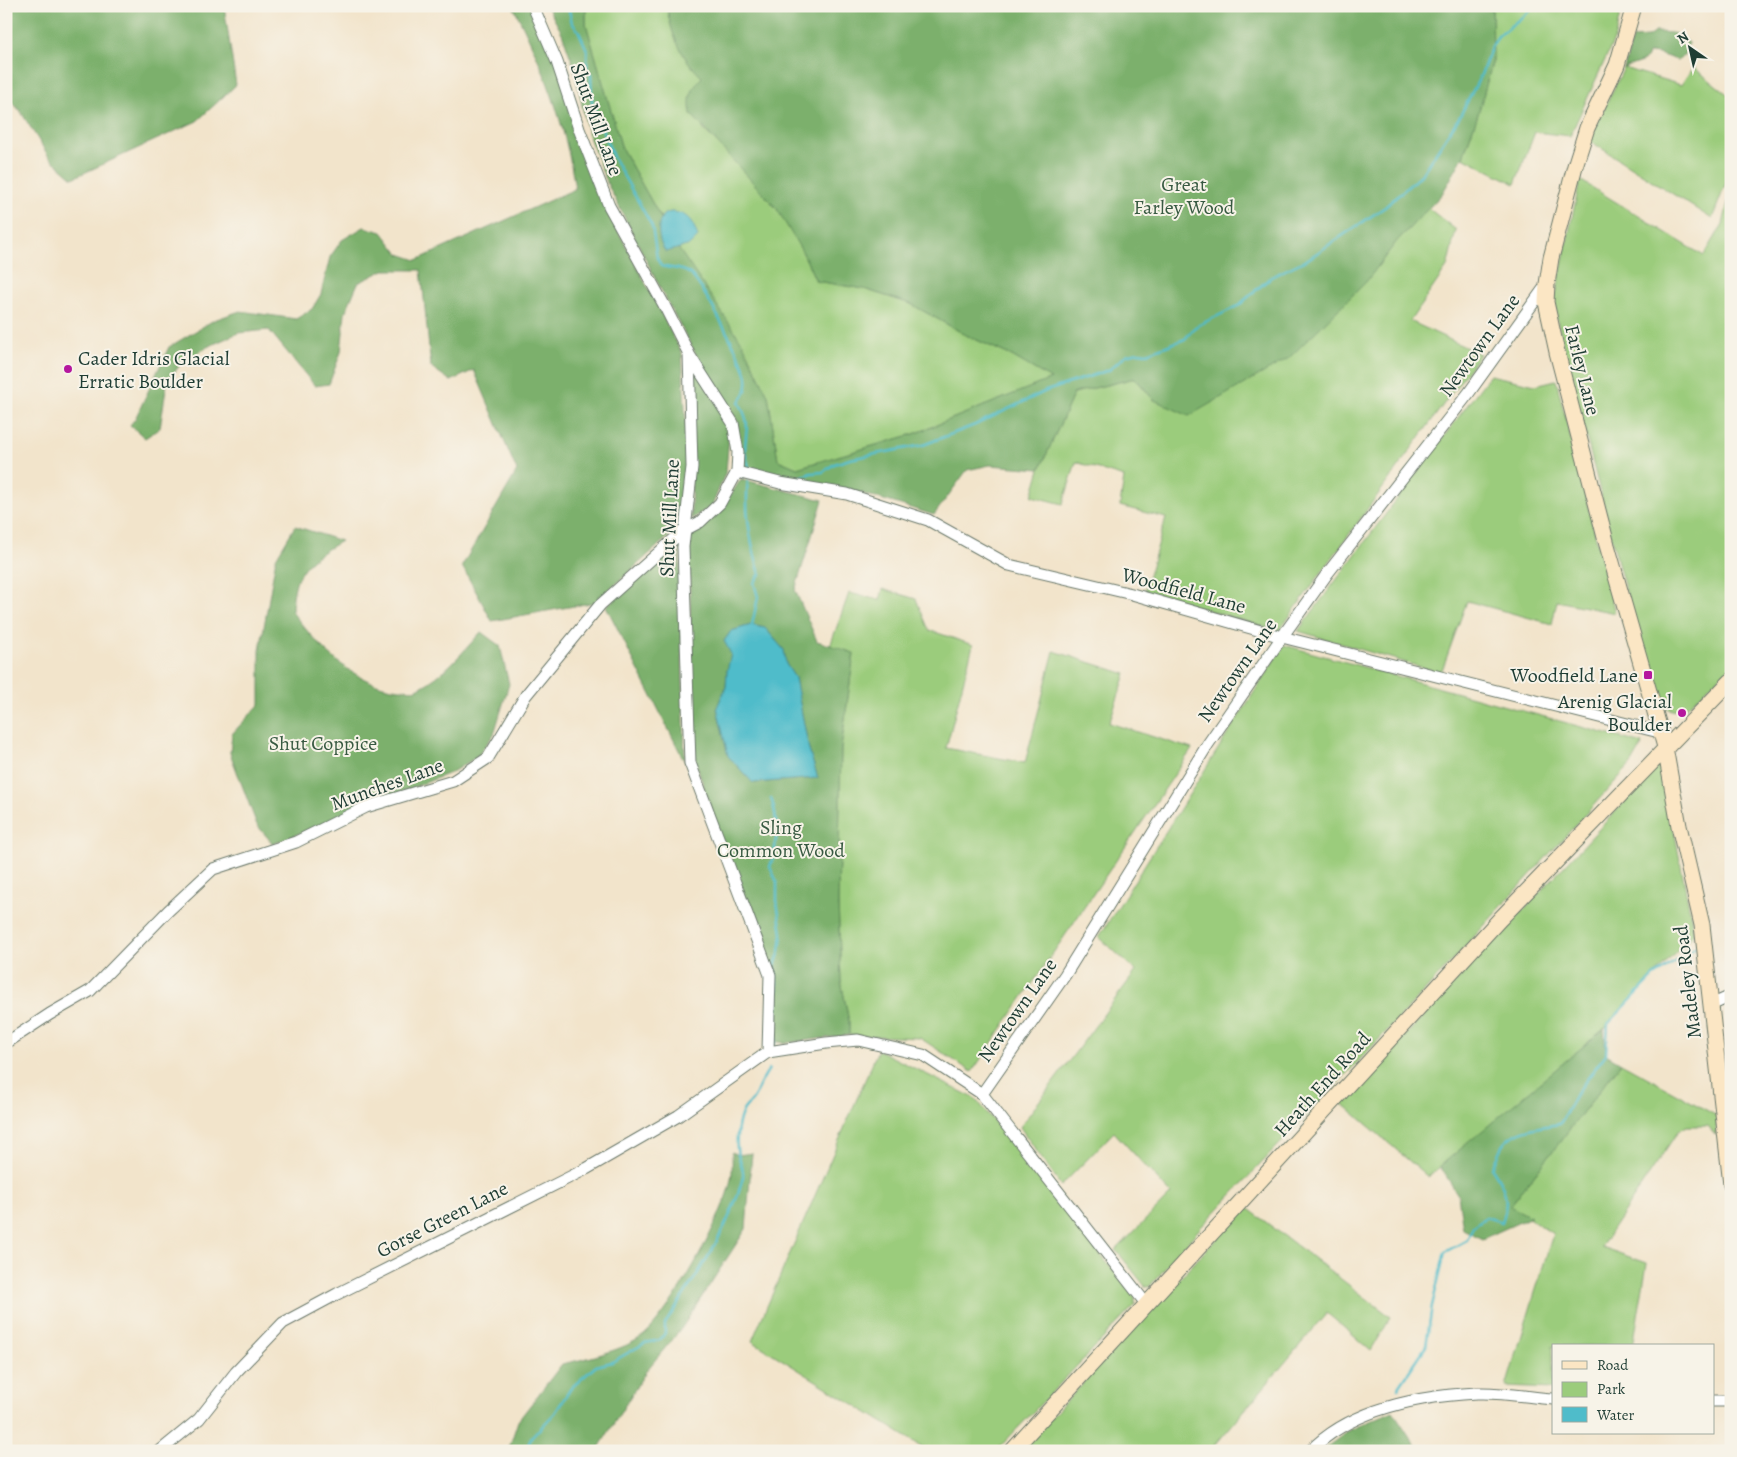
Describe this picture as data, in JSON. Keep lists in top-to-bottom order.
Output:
{
  "streets": {
    "street": [
      "Shut Mill Lane",
      "Newtown Lane",
      "Farley Lane",
      "Woodfield Lane",
      "Munches Lane",
      "Madeley Road",
      "Heath End Road",
      "Gorse Green Lane"
    ]
  },
  "crossings": [
    ["Shut Mill Lane", "Munches Lane"],
    ["Shut Mill Lane", "Gorse Green Lane"],
    ["Newtown Lane", "Farley Lane"],
    ["Newtown Lane", "Woodfield Lane"],
    ["Farley Lane", "Woodfield Lane"],
    ["Farley Lane", "Madeley Road"],
    ["Farley Lane", "Heath End Road"],
    ["Madeley Road", "Heath End Road"]
  ],
  "parks": ["Great Farley Wood", "Shut Coppice", "Sling Common Wood"],
  "places": {
    "other": ["Cader Idris Glacial Erratic Boulder", "Arenig Glacial Boulder"],
    "transit": ["Woodfield Lane"]
  },
  "legend": ["Road", "Park", "Water"],
  "north": "top left"
}
